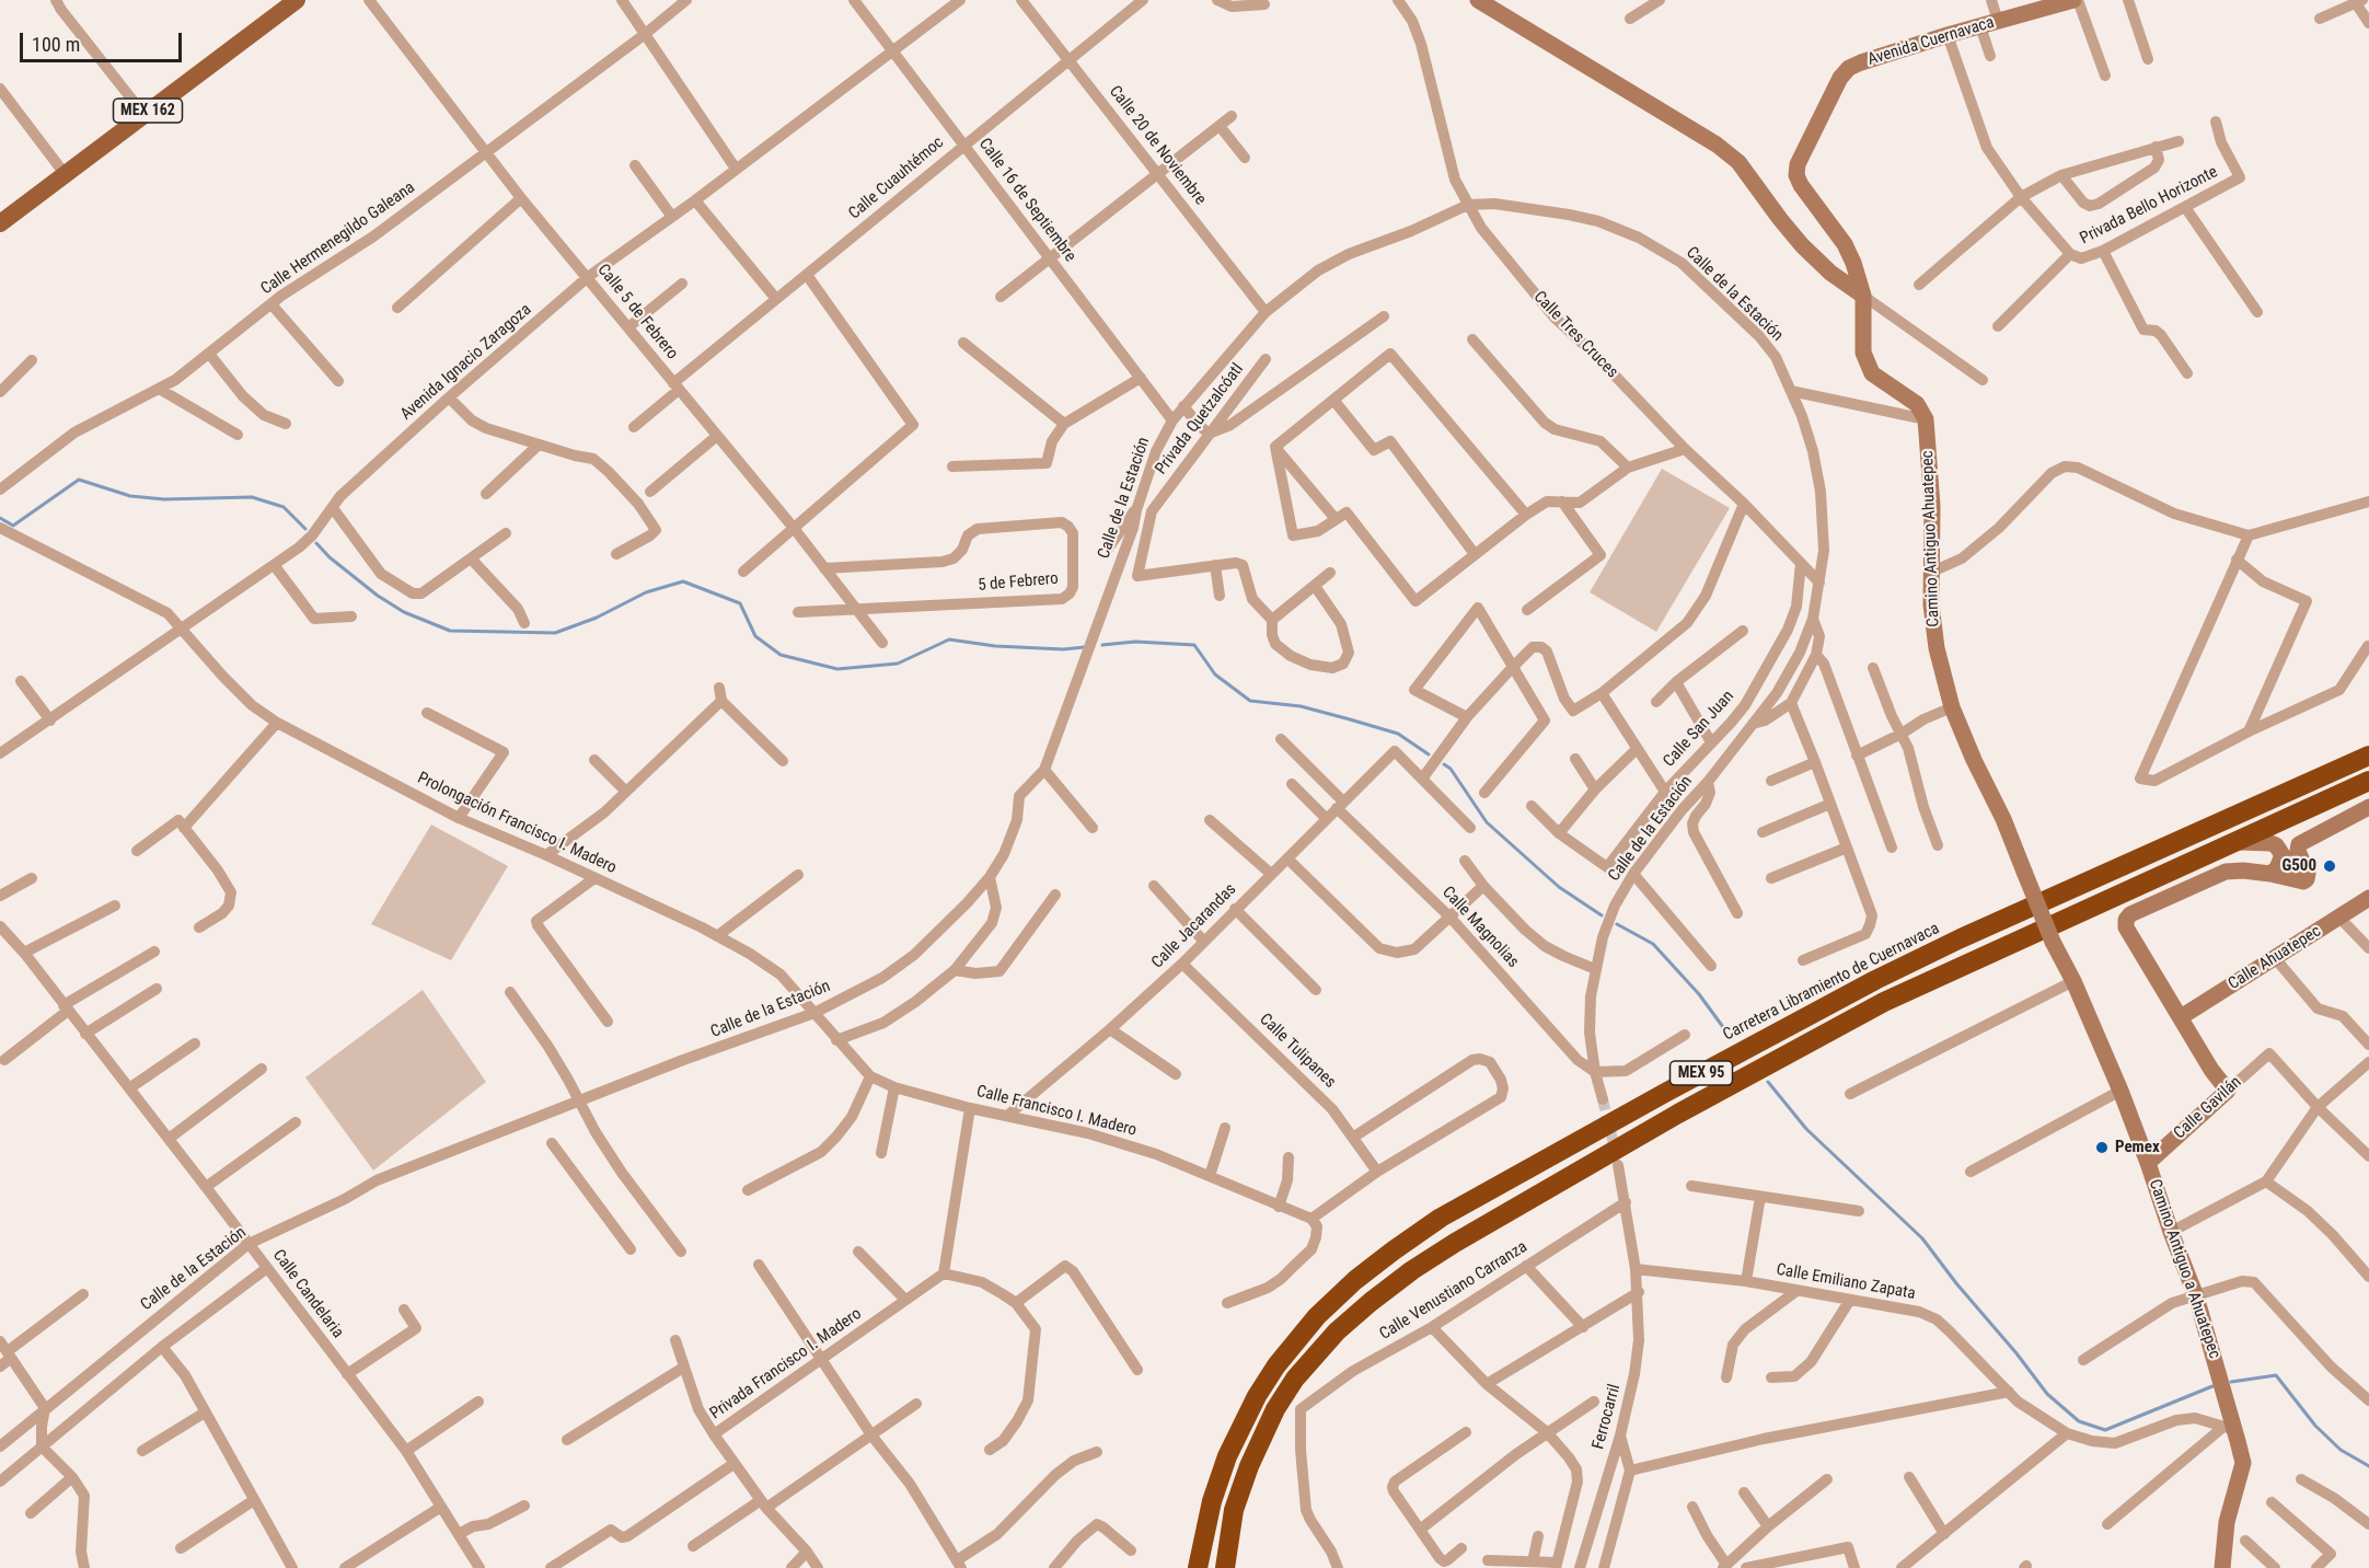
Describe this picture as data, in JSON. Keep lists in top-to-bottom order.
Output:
{
  "streets": {
    "highway": ["Carretera Libramiento de Cuernavaca", "MEX 95"],
    "main road": ["MEX 162"],
    "street": [
      "Avenida Cuernavaca",
      "Calle 20 de Noviembre",
      "Calle Cuauhtémoc",
      "Calle 16 de Septiembre",
      "Privada Bello Horizonte",
      "Calle Hermenegildo Galeana",
      "Calle de la Estación",
      "Calle 5 de Febrero",
      "Calle Tres Cruces",
      "Avenida Ignacio Zaragoza",
      "Privada Quetzalcóatl",
      "Camino Antiguo Ahuatepec",
      "5 de Febrero",
      "Calle San Juan",
      "Prolongación Francisco I. Madero",
      "Calle Jacarandas",
      "Calle Magnolias",
      "Calle Ahuatepec",
      "Calle Tulipanes",
      "Calle Gavilán",
      "Calle Francisco I. Madero",
      "Camino Antiguo a Ahuatepec",
      "Calle Emiliano Zapata",
      "Calle Venustiano Carranza",
      "Calle Candelaria",
      "Privada Francisco I. Madero",
      "Ferrocarril"
    ]
  },
  "crossings": [
    ["Avenida Cuernavaca", "Privada Bello Horizonte"],
    ["Calle 20 de Noviembre", "Calle Cuauhtémoc"],
    ["Calle 20 de Noviembre", "Calle de la Estación"],
    ["Calle Cuauhtémoc", "Calle 16 de Septiembre"],
    ["Calle Cuauhtémoc", "Calle 5 de Febrero"],
    ["Calle 16 de Septiembre", "Calle de la Estación"],
    ["Calle 16 de Septiembre", "Avenida Ignacio Zaragoza"],
    ["Calle Hermenegildo Galeana", "Calle 5 de Febrero"],
    ["Calle de la Estación", "Calle Tres Cruces"],
    ["Calle de la Estación", "Prolongación Francisco I. Madero"],
    ["Calle de la Estación", "Calle Magnolias"],
    ["Calle de la Estación", "Calle Francisco I. Madero"],
    ["Calle de la Estación", "Calle Candelaria"],
    ["Calle 5 de Febrero", "Avenida Ignacio Zaragoza"],
    ["Calle 5 de Febrero", "5 de Febrero"],
    ["Calle Tres Cruces", "Calle San Juan"],
    ["Avenida Ignacio Zaragoza", "Prolongación Francisco I. Madero"],
    ["Camino Antiguo Ahuatepec", "Camino Antiguo a Ahuatepec"],
    ["Prolongación Francisco I. Madero", "Calle Francisco I. Madero"],
    ["Calle Jacarandas", "Calle Magnolias"],
    ["Calle Jacarandas", "Calle Tulipanes"],
    ["Calle Jacarandas", "Calle Francisco I. Madero"],
    ["Calle Gavilán", "Camino Antiguo a Ahuatepec"],
    ["Camino Antiguo a Ahuatepec", "Calle Emiliano Zapata"],
    ["Calle Emiliano Zapata", "Ferrocarril"],
    ["Calle Venustiano Carranza", "Ferrocarril"]
  ],
  "places": ["G500", "Pemex"],
  "scale_bar": "100 m"
}
